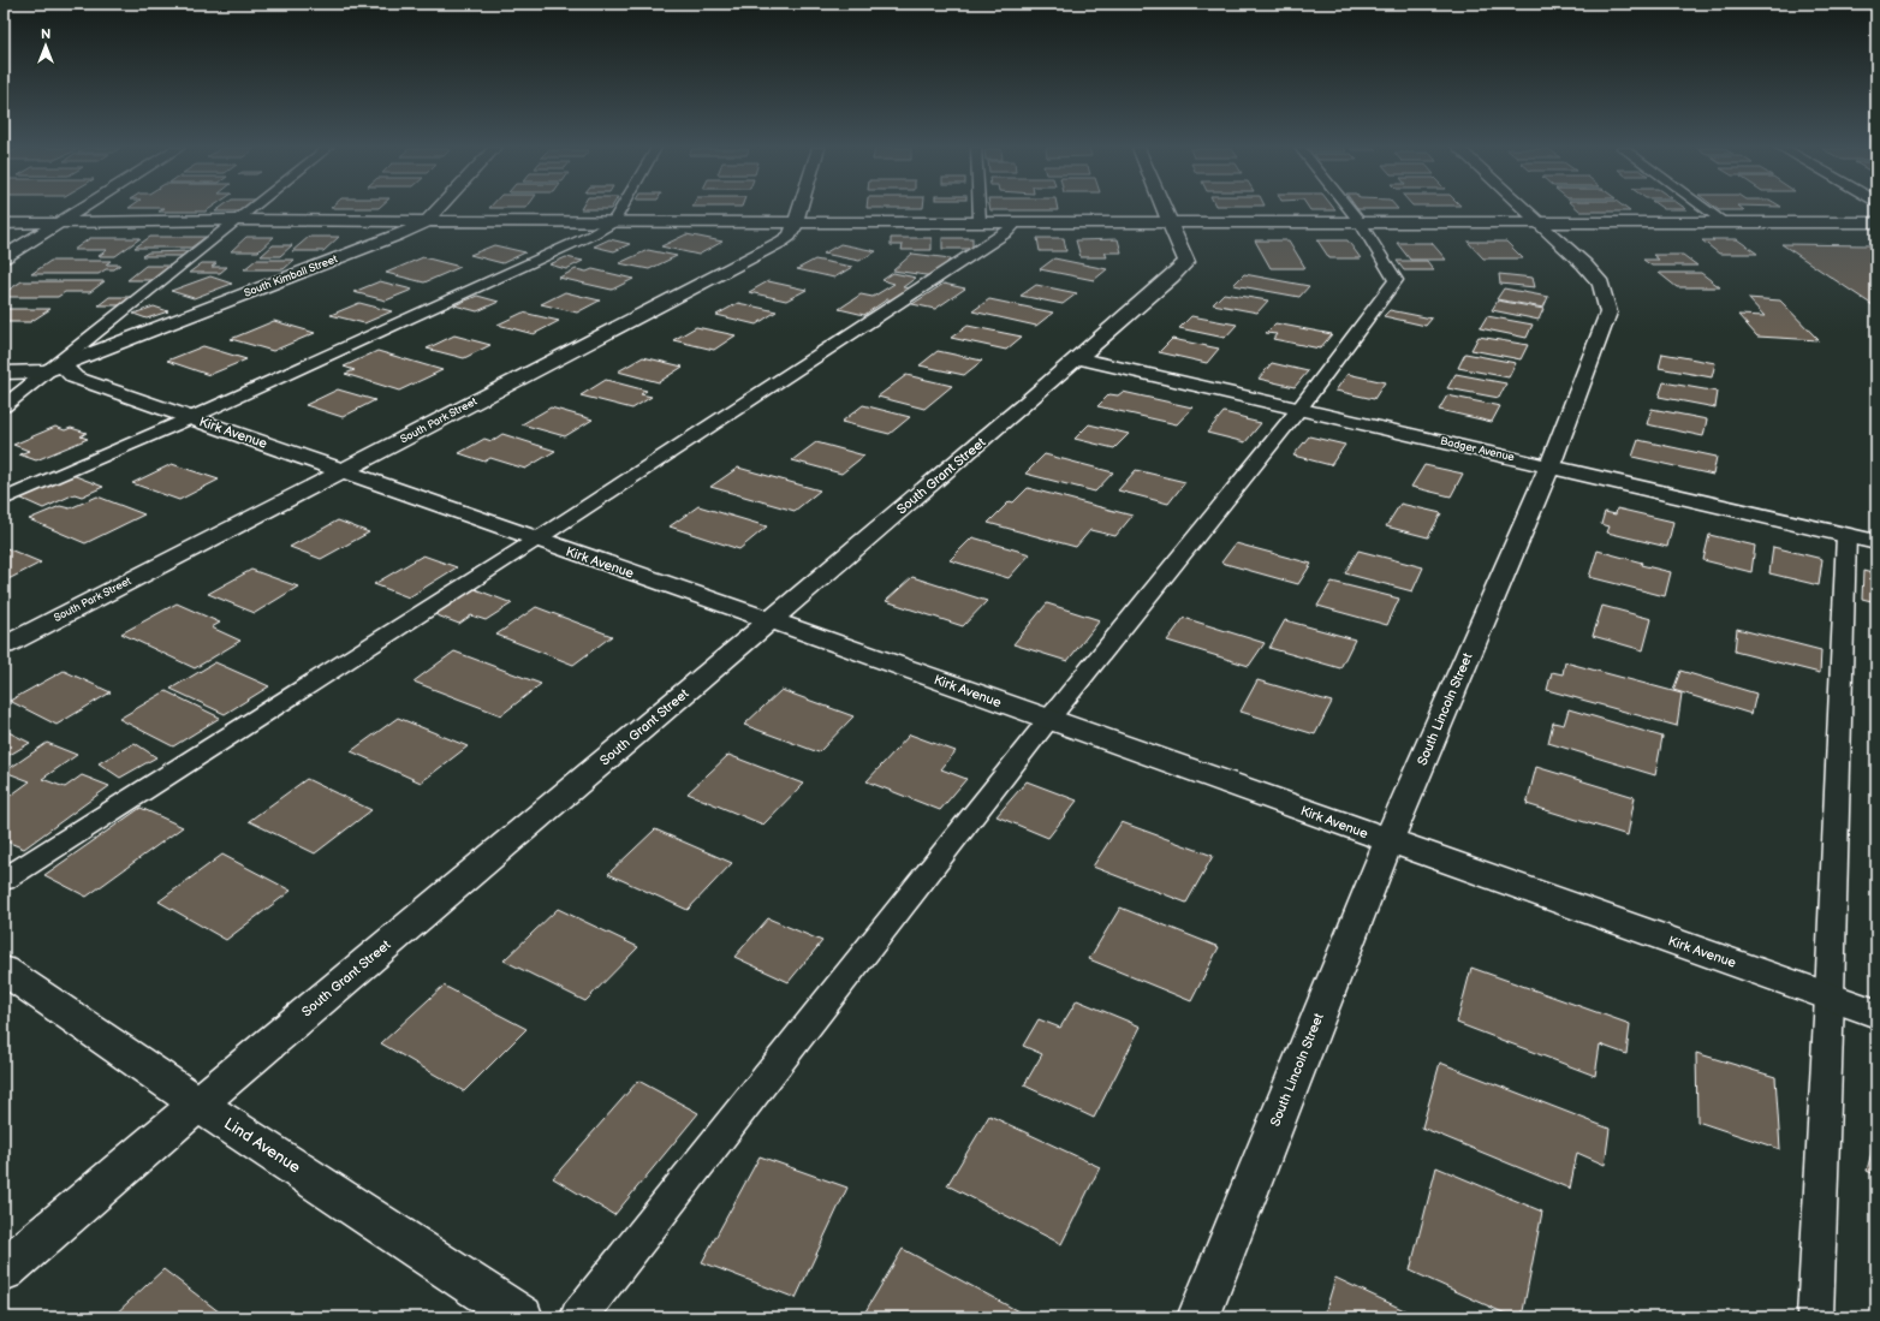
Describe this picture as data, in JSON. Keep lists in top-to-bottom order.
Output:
{
  "streets": {
    "street": [
      "South Kimball Street",
      "South Park Street",
      "Kirk Avenue",
      "Badger Avenue",
      "South Grant Street",
      "South Lincoln Street",
      "Lind Avenue"
    ]
  },
  "crossings": [
    ["South Kimball Street", "Kirk Avenue"],
    ["South Park Street", "Kirk Avenue"],
    ["Kirk Avenue", "South Grant Street"],
    ["Kirk Avenue", "South Lincoln Street"],
    ["Badger Avenue", "South Grant Street"],
    ["Badger Avenue", "South Lincoln Street"],
    ["South Grant Street", "Lind Avenue"]
  ],
  "north": "top"
}
